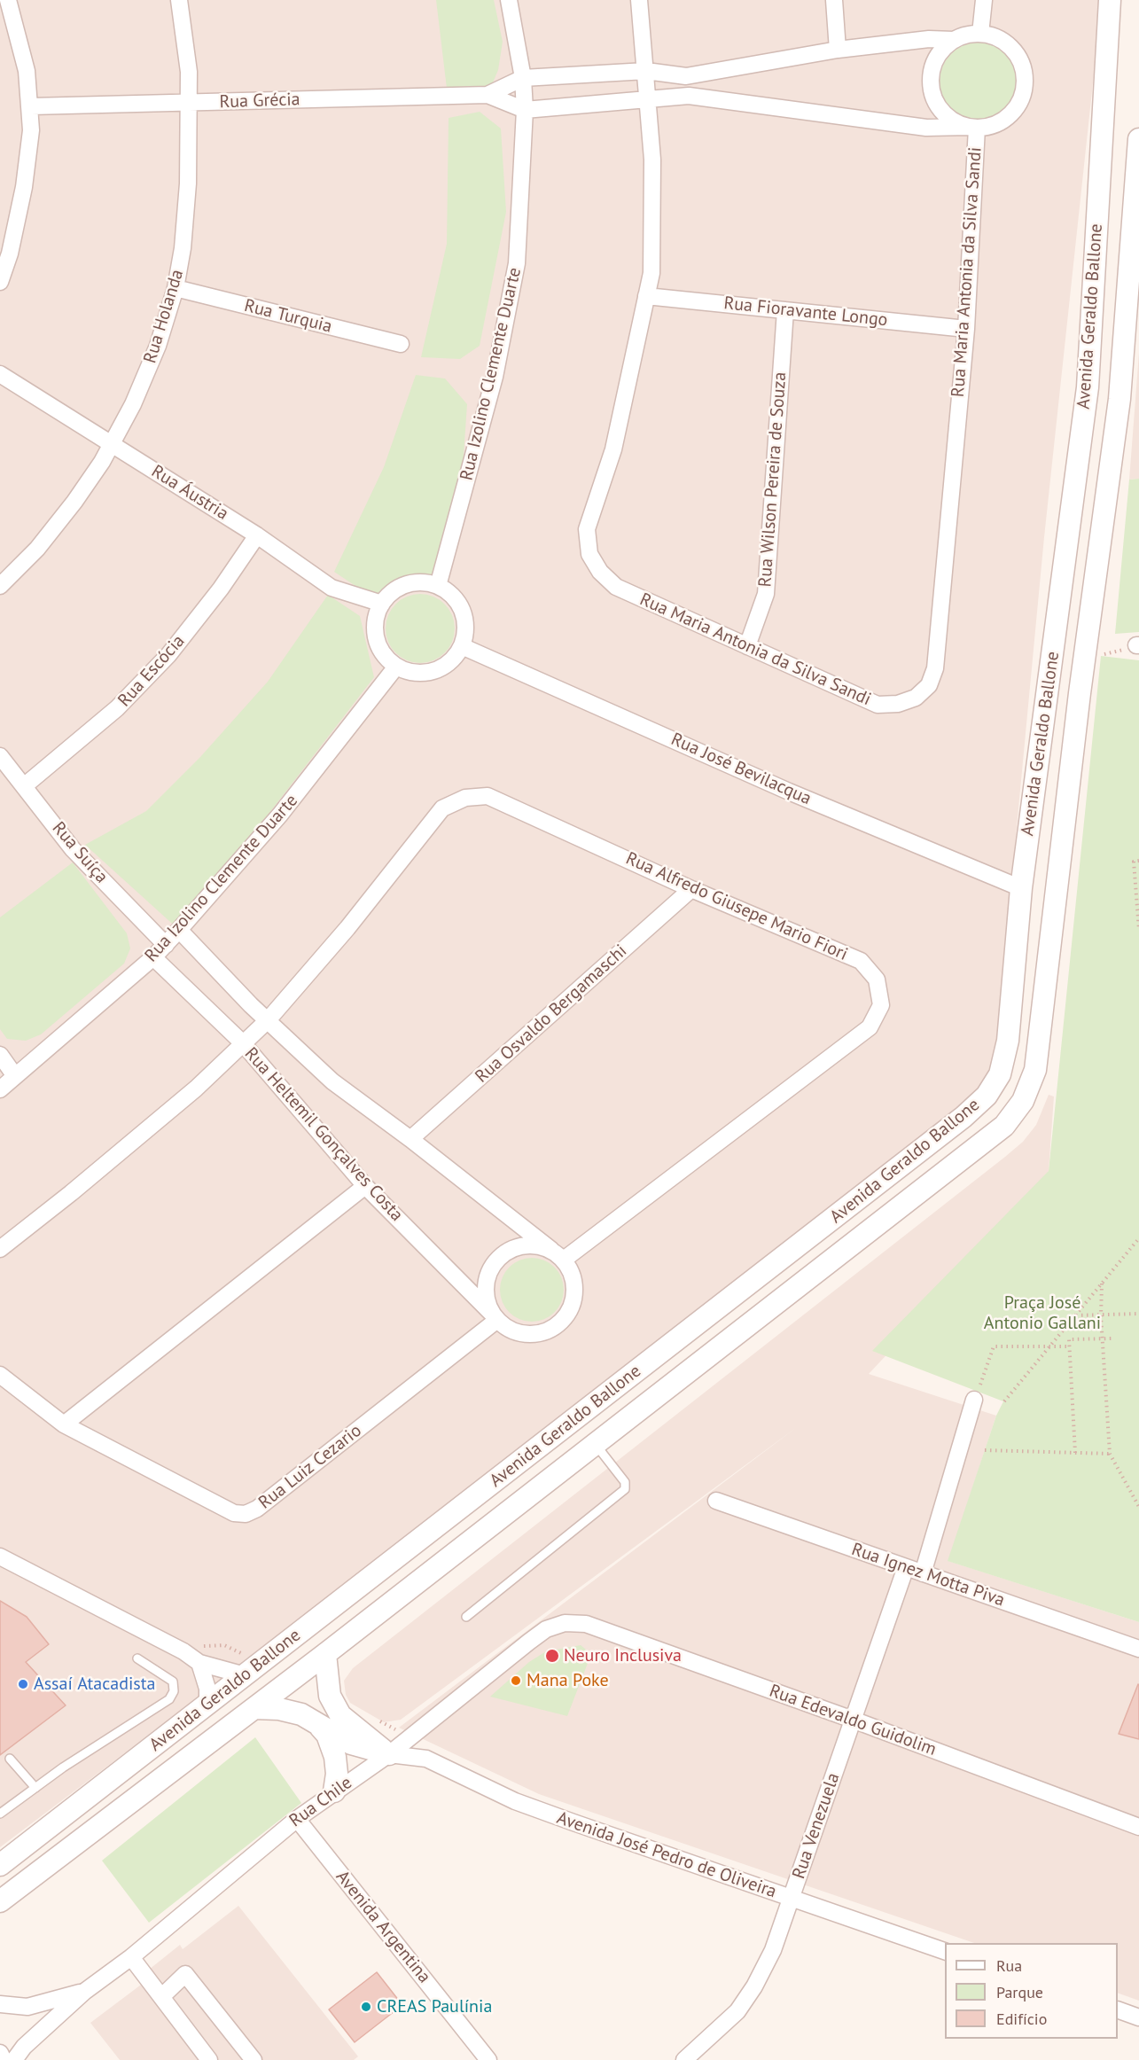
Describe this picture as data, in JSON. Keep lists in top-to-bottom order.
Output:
{
  "streets": {
    "street": [
      "Rua Grécia",
      "Rua Maria Antonia da Silva Sandi",
      "Rua Fioravante Longo",
      "Rua Holanda",
      "Rua Turquia",
      "Avenida Geraldo Ballone",
      "Rua Izolino Clemente Duarte",
      "Rua Wilson Pereira de Souza",
      "Rua Áustria",
      "Rua Escócia",
      "Rua José Bevilacqua",
      "Rua Suíça",
      "Rua Alfredo Giusepe Mario Fiori",
      "Rua Osvaldo Bergamaschi",
      "Rua Heltemil Gonçalves Costa",
      "Rua Luiz Cezario",
      "Rua Ignez Motta Piva",
      "Rua Edevaldo Guidolim",
      "Rua Chile",
      "Rua Venezuela",
      "Avenida José Pedro de Oliveira",
      "Avenida Argentina"
    ]
  },
  "crossings": [
    ["Rua Grécia", "Rua Holanda"],
    ["Rua Grécia", "Rua Izolino Clemente Duarte"],
    ["Rua Maria Antonia da Silva Sandi", "Rua Fioravante Longo"],
    ["Rua Maria Antonia da Silva Sandi", "Rua Wilson Pereira de Souza"],
    ["Rua Fioravante Longo", "Rua Wilson Pereira de Souza"],
    ["Rua Holanda", "Rua Turquia"],
    ["Rua Holanda", "Rua Áustria"],
    ["Avenida Geraldo Ballone", "Rua José Bevilacqua"],
    ["Rua Izolino Clemente Duarte", "Rua Áustria"],
    ["Rua Izolino Clemente Duarte", "Rua José Bevilacqua"],
    ["Rua Izolino Clemente Duarte", "Rua Suíça"],
    ["Rua Izolino Clemente Duarte", "Rua Heltemil Gonçalves Costa"],
    ["Rua Áustria", "Rua Escócia"],
    ["Rua Áustria", "Rua José Bevilacqua"],
    ["Rua Escócia", "Rua Suíça"],
    ["Rua Alfredo Giusepe Mario Fiori", "Rua Osvaldo Bergamaschi"],
    ["Rua Alfredo Giusepe Mario Fiori", "Rua Heltemil Gonçalves Costa"],
    ["Rua Alfredo Giusepe Mario Fiori", "Rua Luiz Cezario"],
    ["Rua Osvaldo Bergamaschi", "Rua Heltemil Gonçalves Costa"],
    ["Rua Heltemil Gonçalves Costa", "Rua Luiz Cezario"],
    ["Rua Ignez Motta Piva", "Rua Venezuela"],
    ["Rua Edevaldo Guidolim", "Rua Chile"],
    ["Rua Edevaldo Guidolim", "Rua Venezuela"],
    ["Rua Chile", "Avenida José Pedro de Oliveira"],
    ["Rua Chile", "Avenida Argentina"],
    ["Rua Venezuela", "Avenida José Pedro de Oliveira"]
  ],
  "parks": ["Praça José Antonio Gallani"],
  "places": [
    "Neuro Inclusiva",
    "Mana Poke",
    "Assaí Atacadista",
    "CREAS Paulínia"
  ],
  "legend": ["Rua", "Parque", "Edifício"]
}
